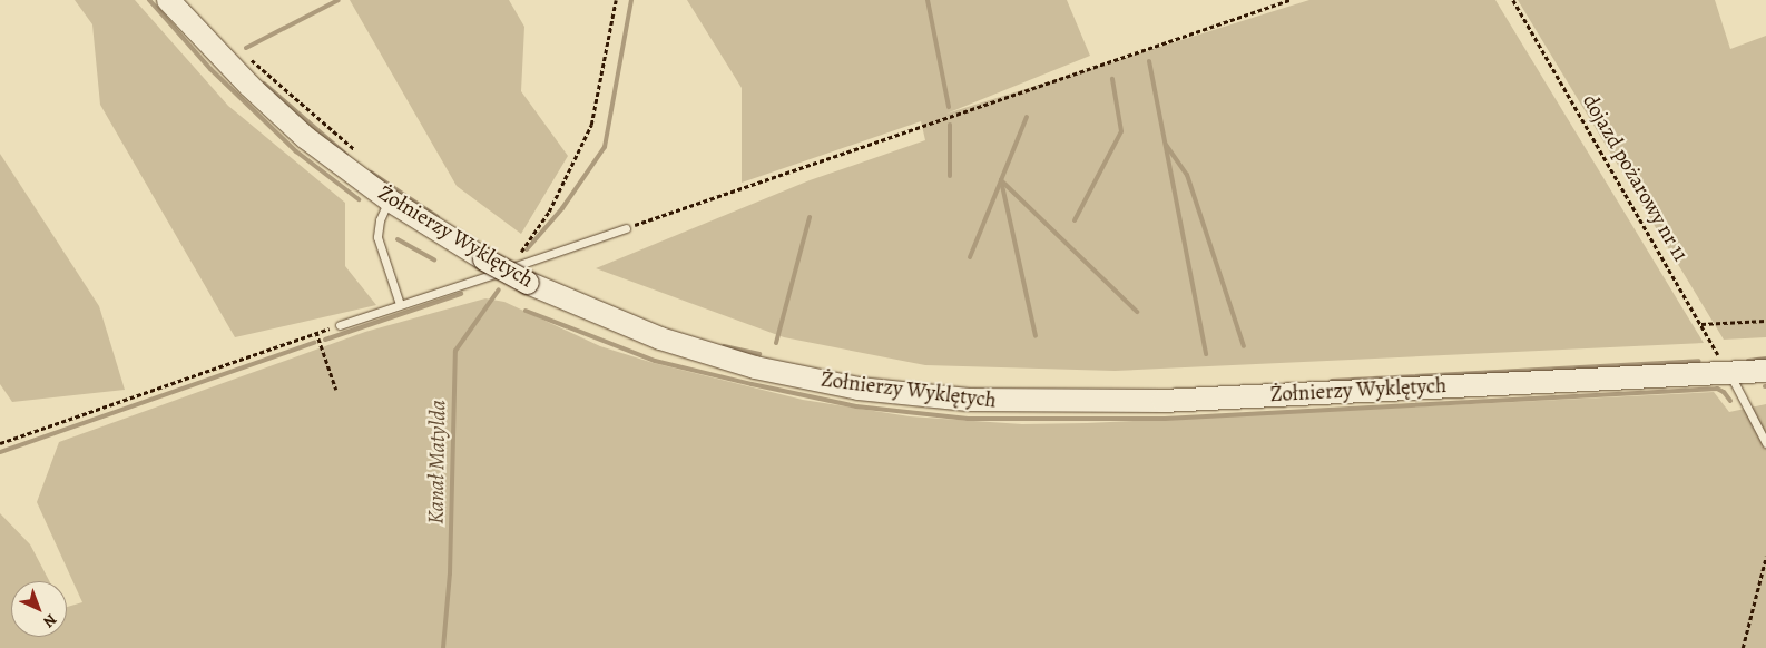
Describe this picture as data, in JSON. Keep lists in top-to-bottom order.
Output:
{
  "streets": {
    "main road": ["Żołnierzy Wyklętych"],
    "path": ["dojazd pożarowy nr 11"]
  },
  "crossings": [
    ["dojazd pożarowy nr 11", "Żołnierzy Wyklętych"]
  ],
  "water": ["Kanał Matylda"],
  "north": "bottom right"
}
